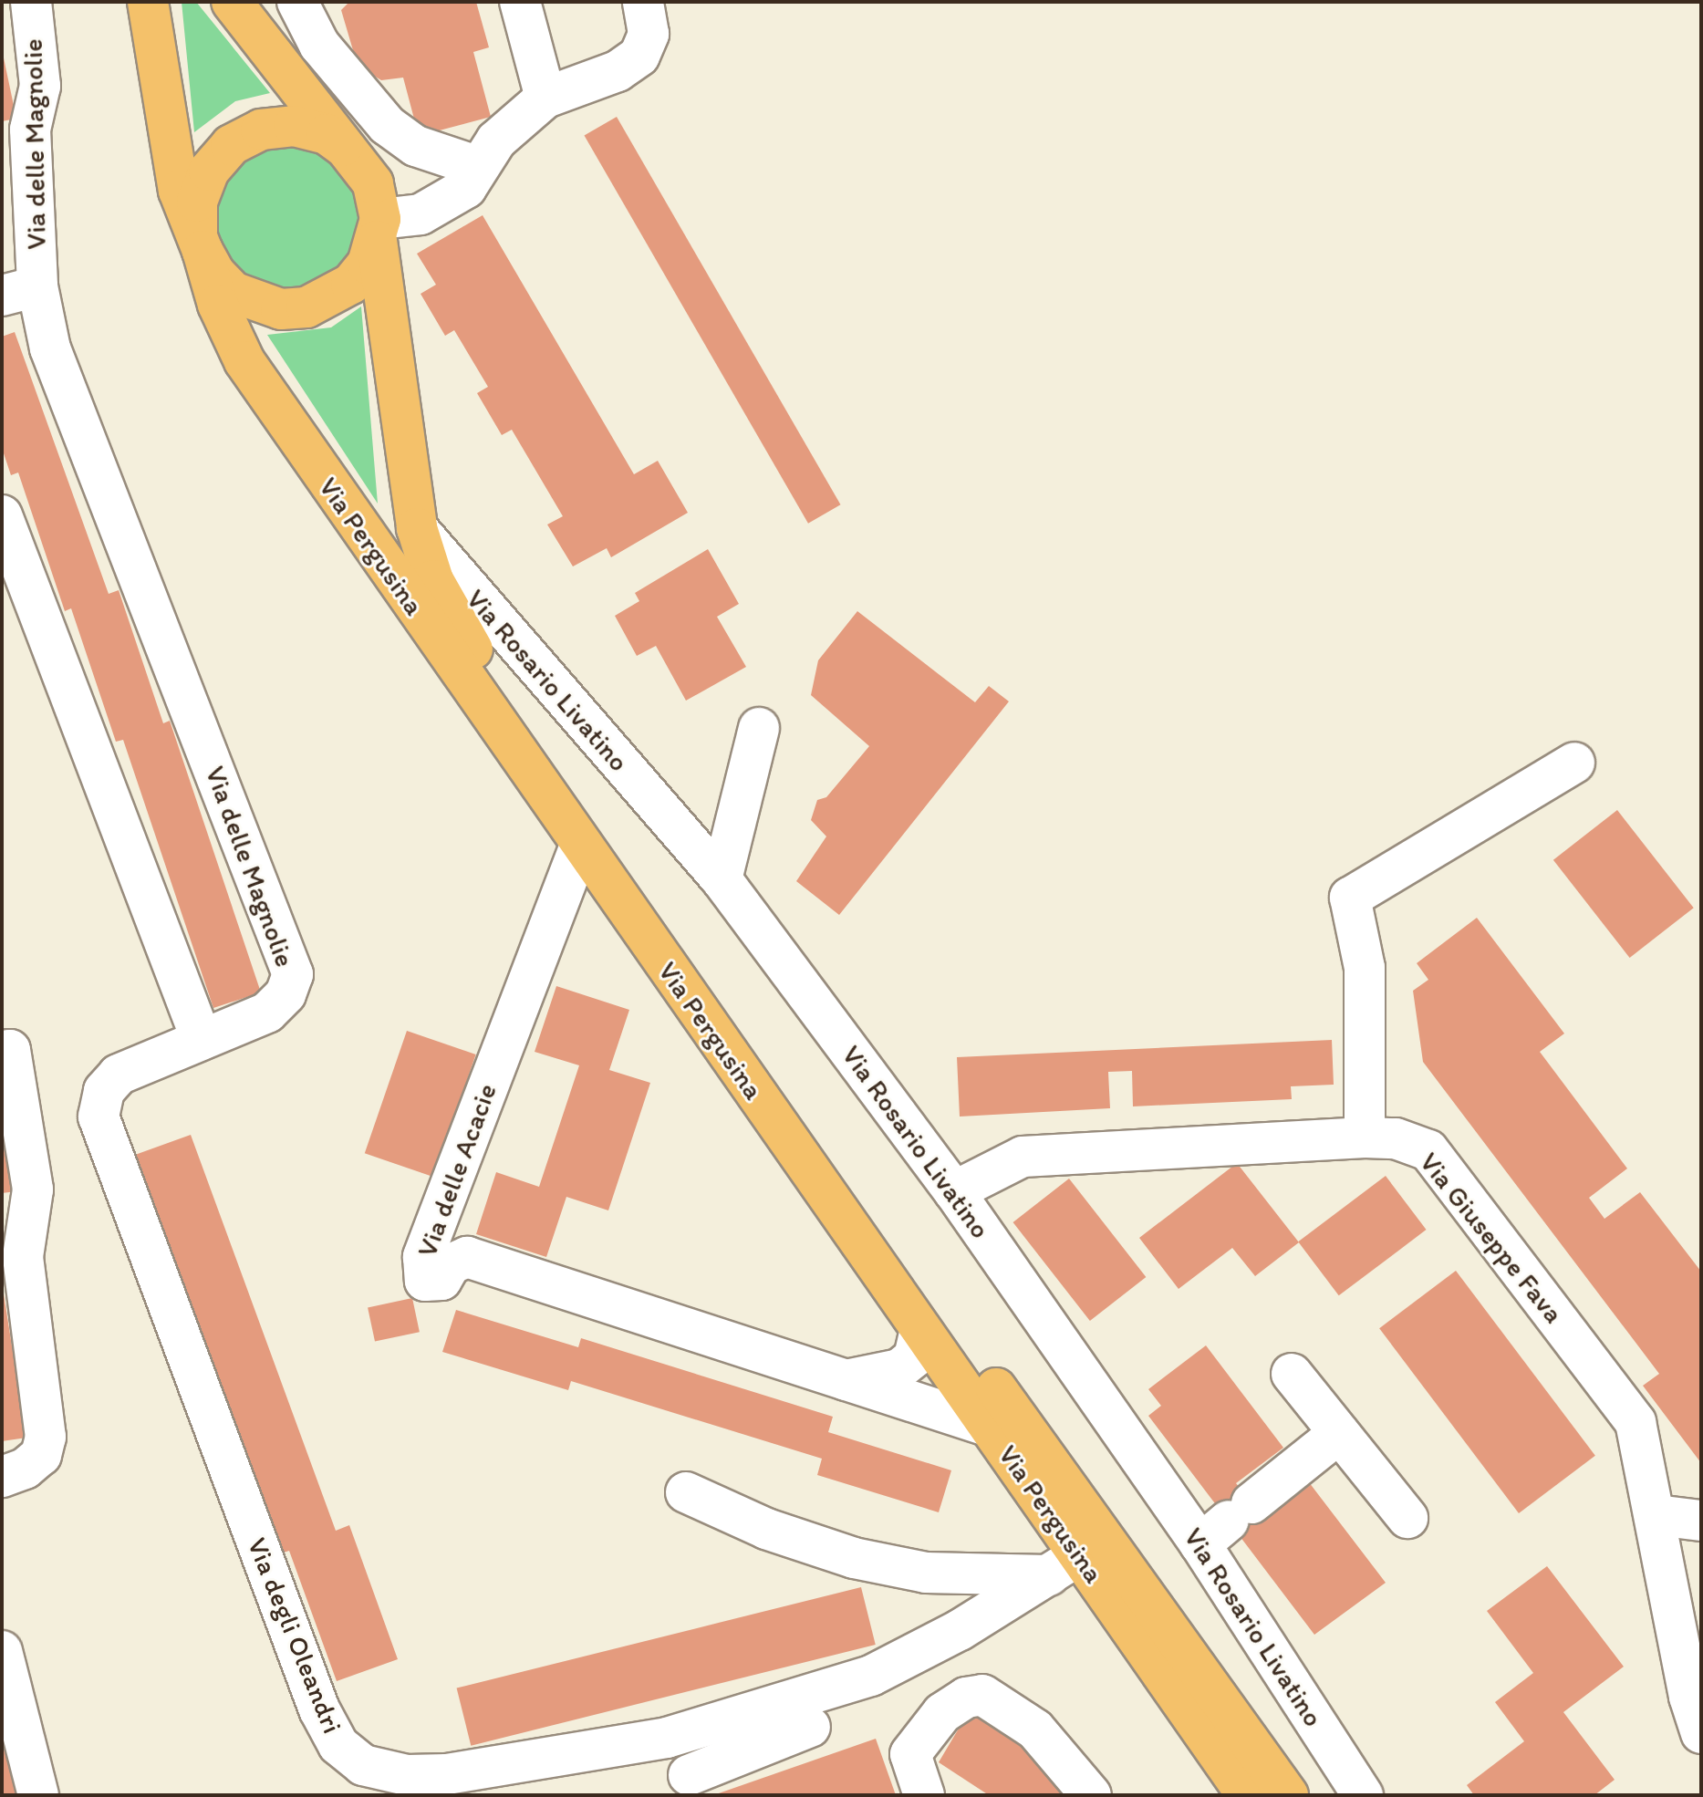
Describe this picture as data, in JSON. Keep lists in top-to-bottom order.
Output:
{
  "streets": {
    "main road": ["Via Pergusina"],
    "street": [
      "Via delle Magnolie",
      "Via Rosario Livatino",
      "Via delle Acacie",
      "Via Giuseppe Fava",
      "Via degli Oleandri"
    ]
  },
  "crossings": [
    ["Via delle Magnolie", "Via degli Oleandri"],
    ["Via Pergusina", "Via Rosario Livatino"],
    ["Via Pergusina", "Via delle Acacie"],
    ["Via Pergusina", "Via degli Oleandri"],
    ["Via Rosario Livatino", "Via Giuseppe Fava"]
  ]
}
